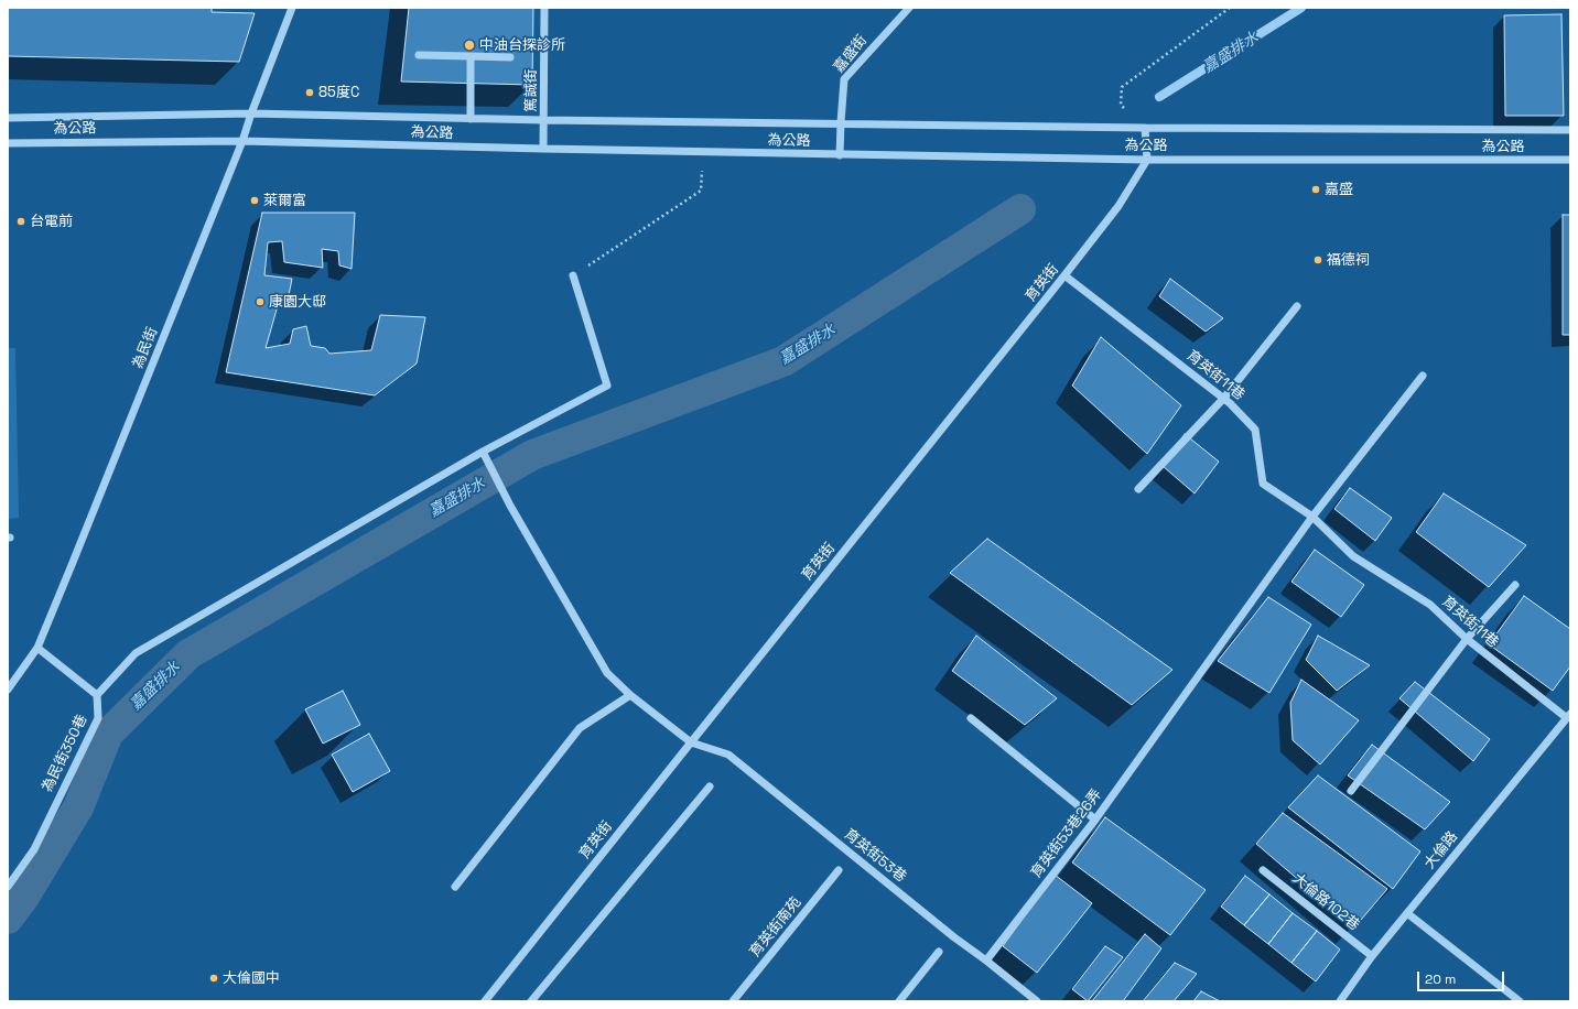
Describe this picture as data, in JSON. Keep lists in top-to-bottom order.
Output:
{
  "streets": {
    "street": [
      "嘉盛街",
      "篤誠街",
      "為公路",
      "育英街",
      "為民街",
      "育英街11巷",
      "為民街350巷",
      "育英街53巷26弄",
      "大倫路",
      "育英街53巷",
      "大倫路102巷",
      "育英街南苑"
    ]
  },
  "crossings": [
    ["嘉盛街", "為公路"],
    ["篤誠街", "為公路"],
    ["為公路", "育英街"],
    ["為公路", "為民街"],
    ["育英街", "育英街11巷"],
    ["育英街", "育英街53巷"],
    ["育英街11巷", "育英街53巷26弄"],
    ["育英街11巷", "大倫路"],
    ["育英街53巷26弄", "育英街53巷"],
    ["大倫路", "大倫路102巷"]
  ],
  "water": ["嘉盛排水"],
  "places": [
    "中油台探診所",
    "85度C",
    "嘉盛",
    "萊爾富",
    "台電前",
    "福德祠",
    "康園大邸",
    "大倫國中"
  ],
  "scale_bar": "20 m"
}
